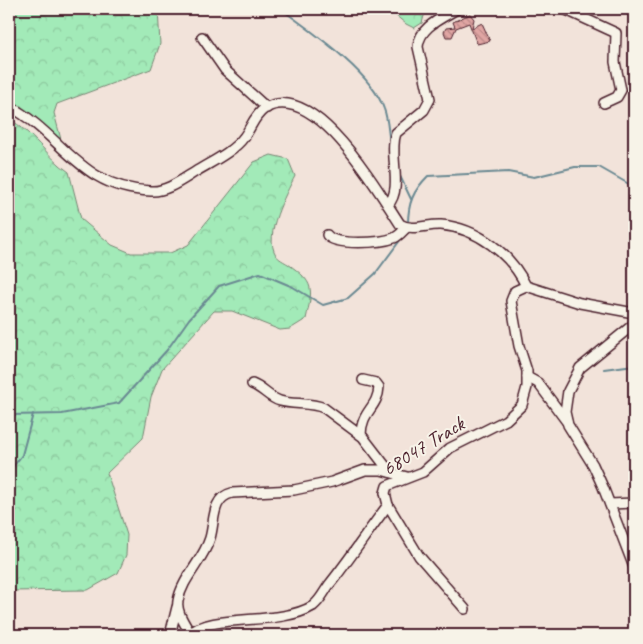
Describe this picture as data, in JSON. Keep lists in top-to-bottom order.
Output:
{
  "streets": {
    "street": ["68047 Track"]
  }
}
